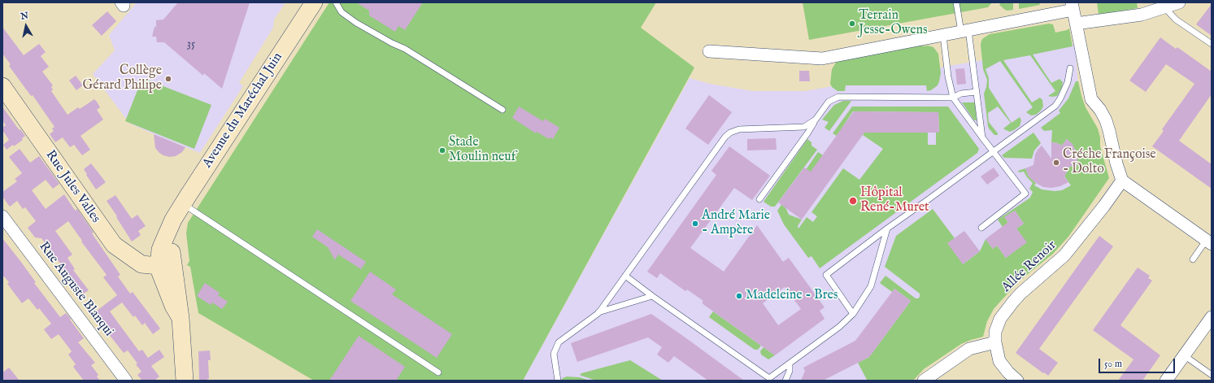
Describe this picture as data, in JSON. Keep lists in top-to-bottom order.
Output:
{
  "streets": {
    "street": [
      "Avenue du Maréchal Juin",
      "Rue Jules Valles",
      "Allée Renoir",
      "Rue Auguste Blanqui"
    ]
  },
  "crossings": [
    ["Avenue du Maréchal Juin", "Rue Jules Valles"]
  ],
  "places": [
    "Terrain Jesse-Owens",
    "Collège Gérard Philipe",
    "Stade Moulin neuf",
    "Créche Françoise - Dolto",
    "Hôpital René-Muret",
    "André Marie - Ampère",
    "Madeleine - Bres"
  ],
  "house_numbers": ["35"],
  "scale_bar": "50 m",
  "north": "top"
}
